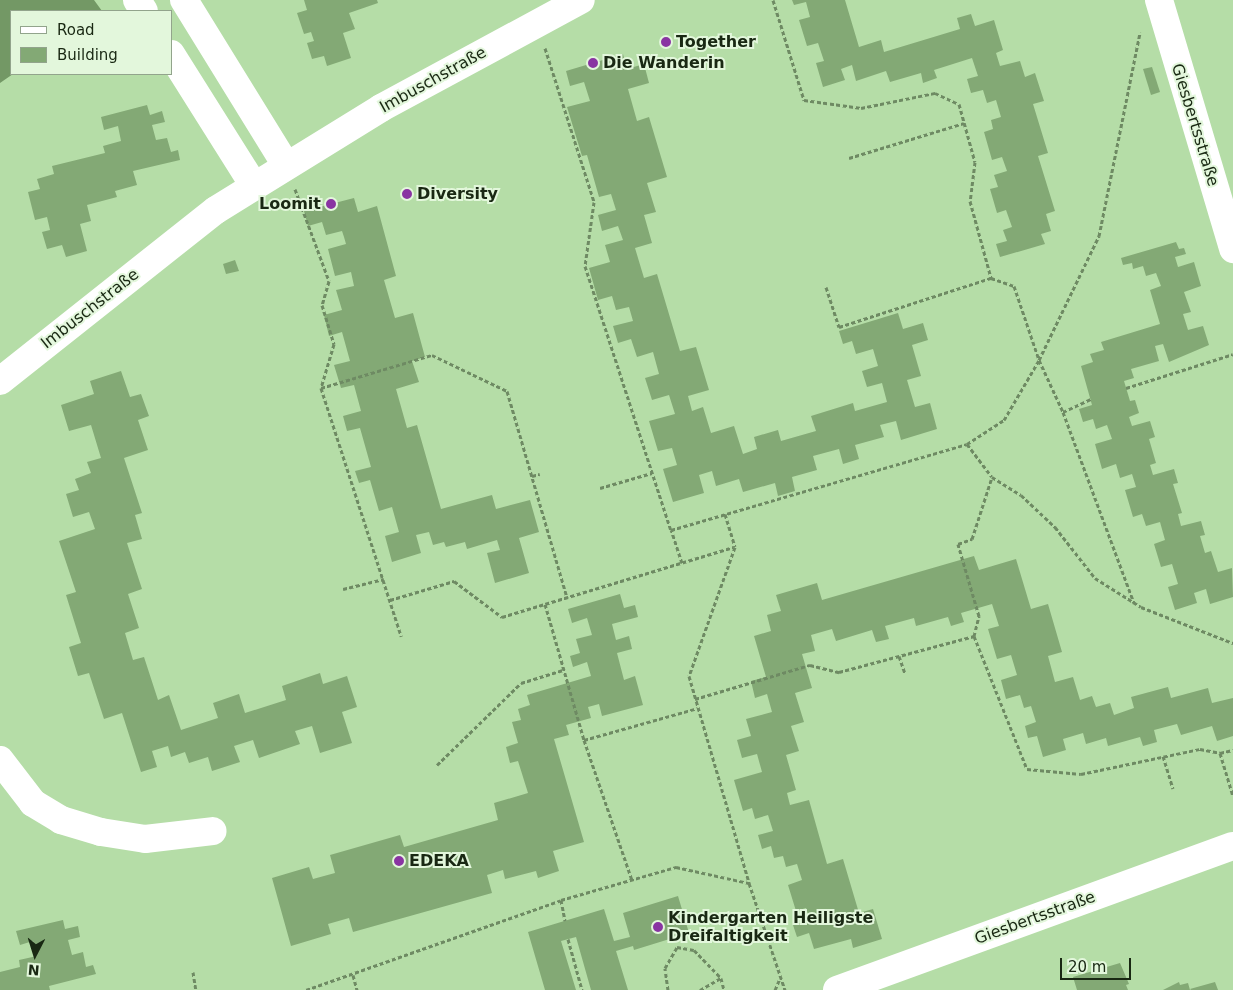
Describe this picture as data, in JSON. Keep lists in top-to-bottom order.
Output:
{
  "streets": {
    "street": ["Imbuschstraße", "Giesbertsstraße"]
  },
  "places": [
    "Together",
    "Die Wanderin",
    "Diversity",
    "Loomit",
    "EDEKA",
    "Kindergarten Heiligste Dreifaltigkeit"
  ],
  "legend": ["Road", "Building"],
  "scale_bar": "20 m",
  "north": "bottom"
}
